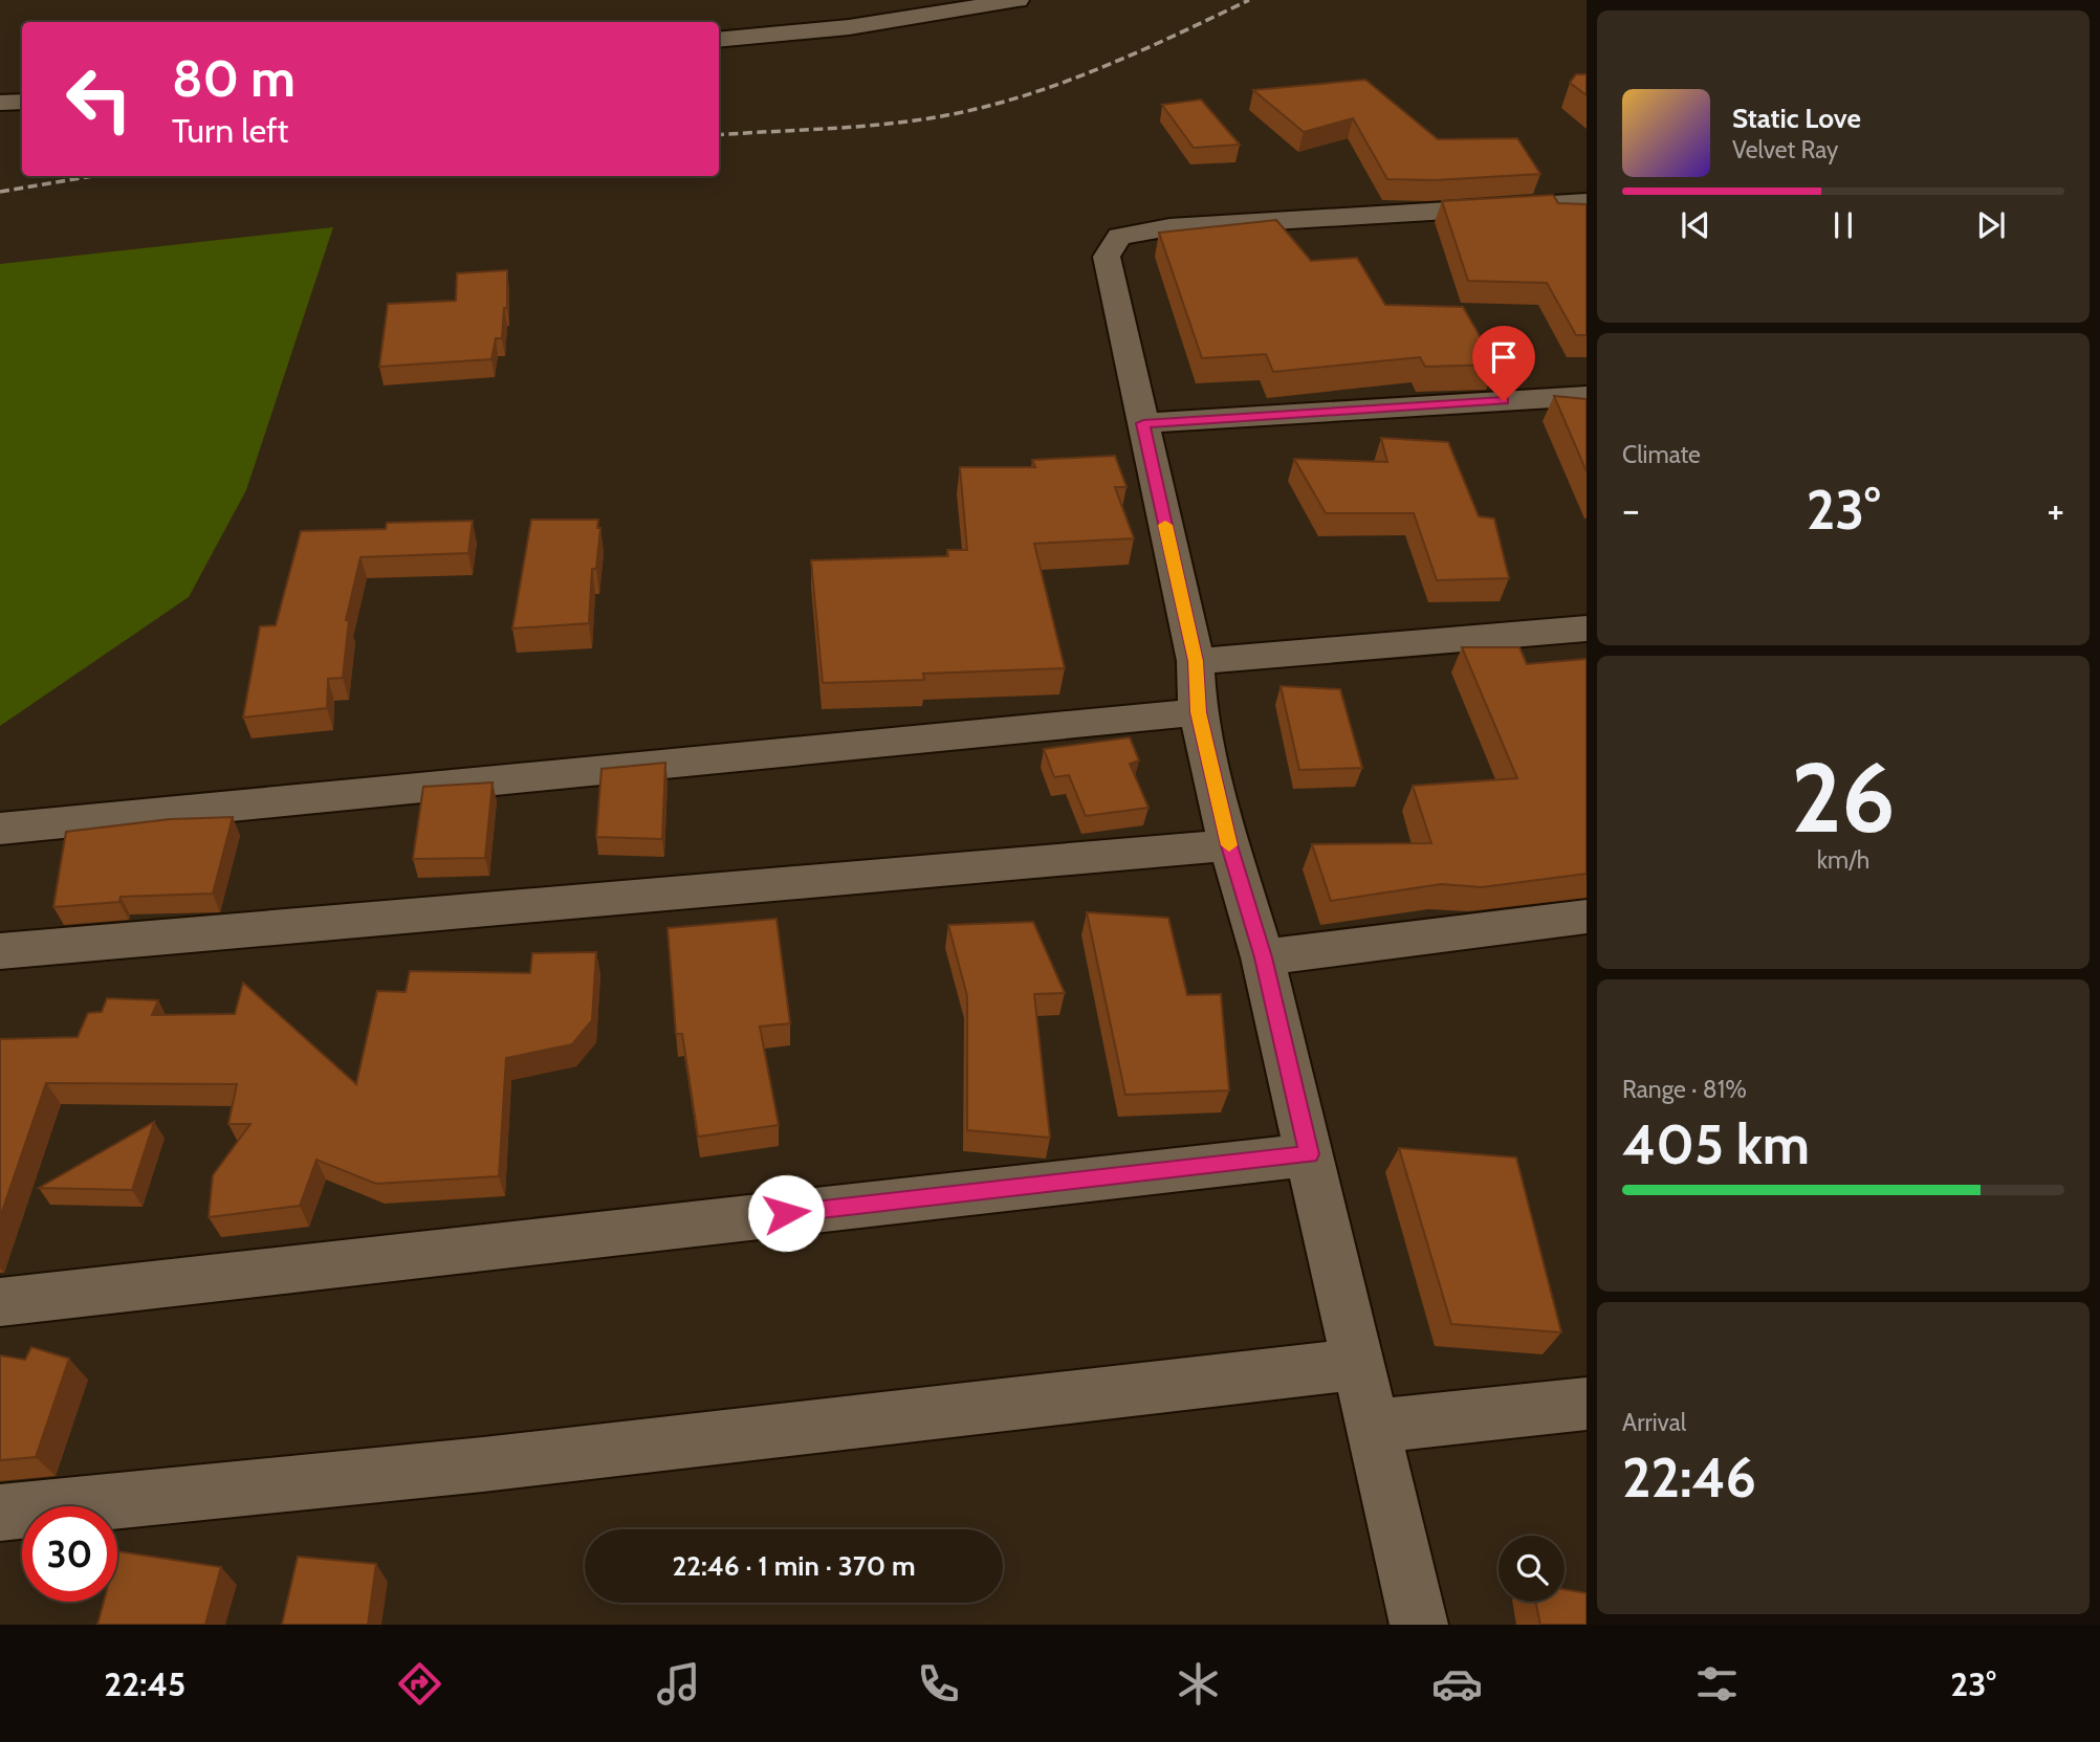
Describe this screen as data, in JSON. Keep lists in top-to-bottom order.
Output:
{
  "page": {
    "turn": ["80 m", "Turn left"],
    "song": ["Static Love", "Velvet Ray"],
    "tile": [
      "Climate",
      ["26", "km/h"],
      ["Range · 81%", "405 km"],
      ["Arrival", "22:46"]
    ],
    "heat": ["−", "23°", "+"],
    "limit": "30",
    "trip": "22:46 · 1 min · 370 m",
    "tabs": ["22:45", "23°"]
  }
}
